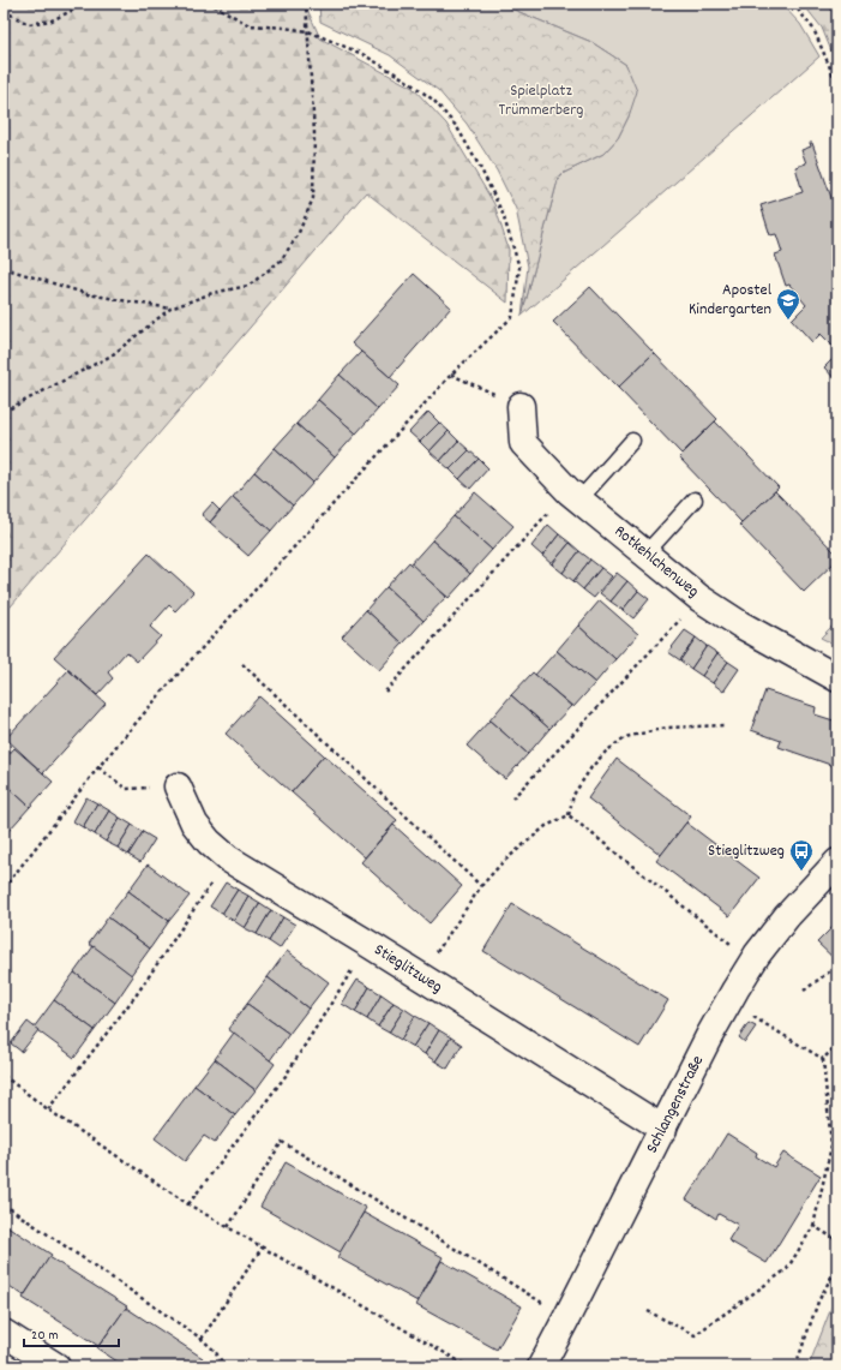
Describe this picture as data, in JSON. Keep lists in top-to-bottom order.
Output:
{
  "streets": {
    "street": ["Rotkehlchenweg", "Stieglitzweg", "Schlangenstraße"]
  },
  "crossings": [
    ["Stieglitzweg", "Schlangenstraße"]
  ],
  "parks": ["Spielplatz Trümmerberg"],
  "places": {
    "school or university": ["Apostel Kindergarten"],
    "bus stop": ["Stieglitzweg"]
  },
  "scale_bar": "20 m"
}
